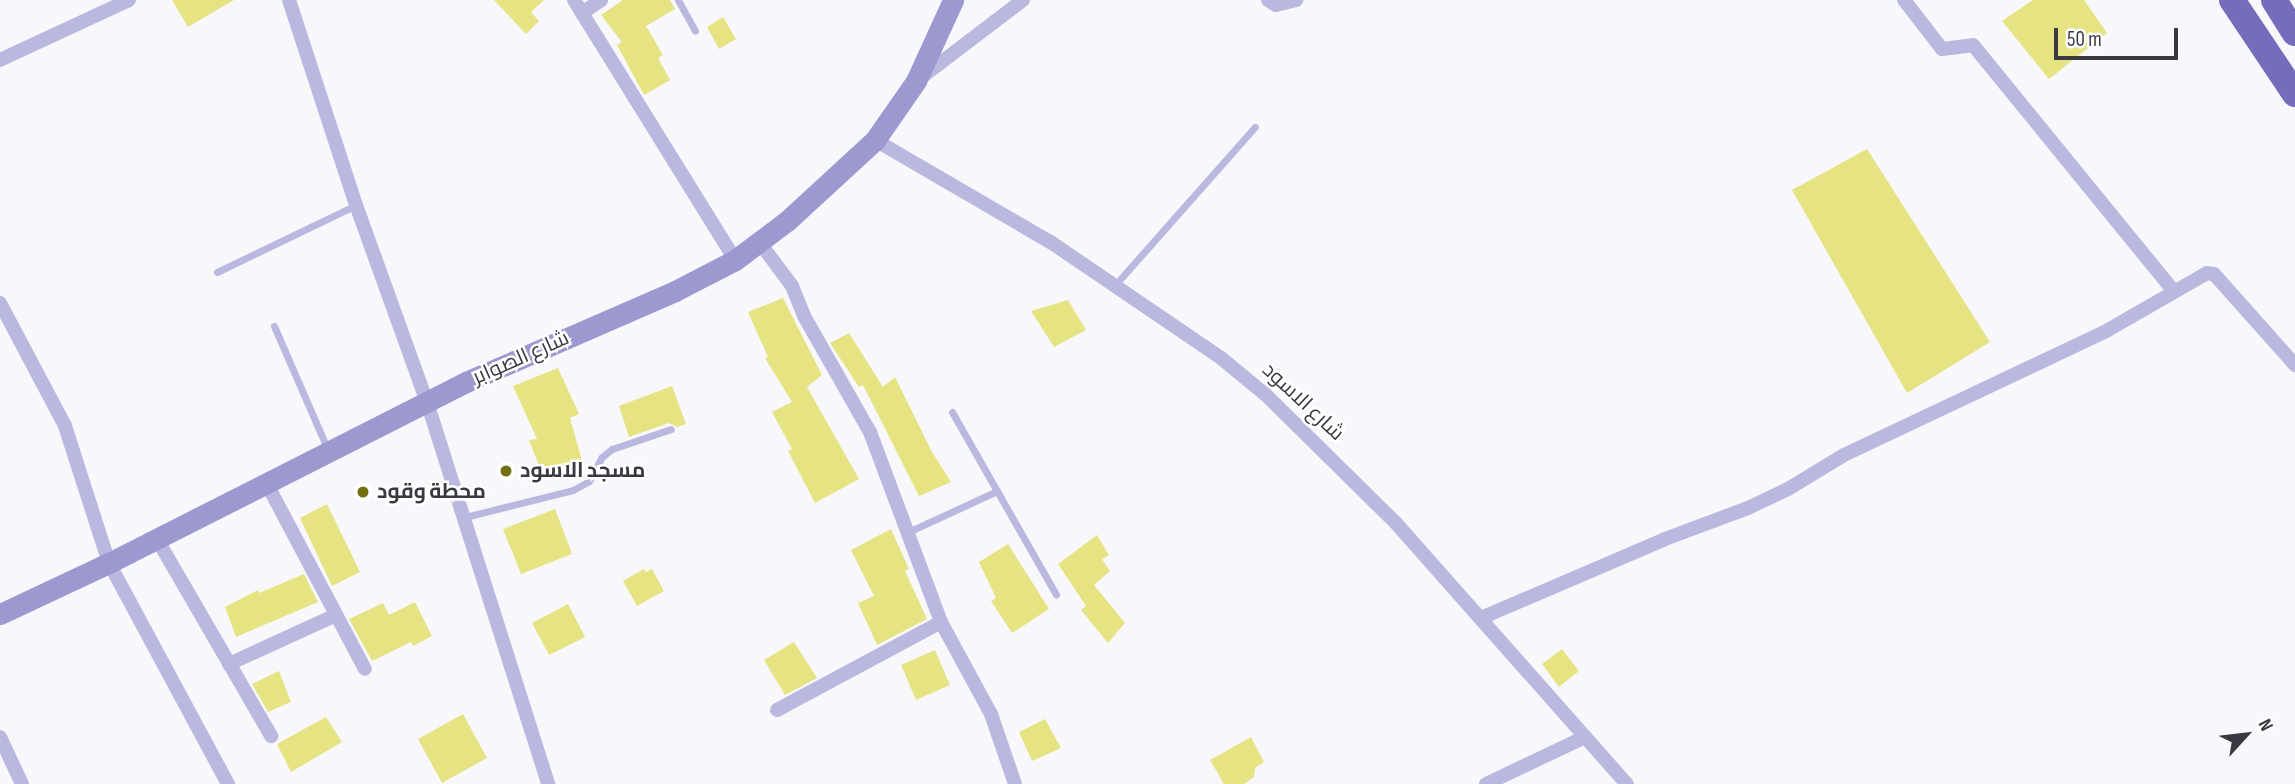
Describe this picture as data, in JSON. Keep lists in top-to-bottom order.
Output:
{
  "streets": {
    "street": ["شارع الصوابر", "شارع الاسود"]
  },
  "crossings": [
    ["شارع الصوابر", "شارع الاسود"]
  ],
  "places": ["مسجد الاسود", "محطة وقود"],
  "scale_bar": "50 m",
  "north": "top right"
}
